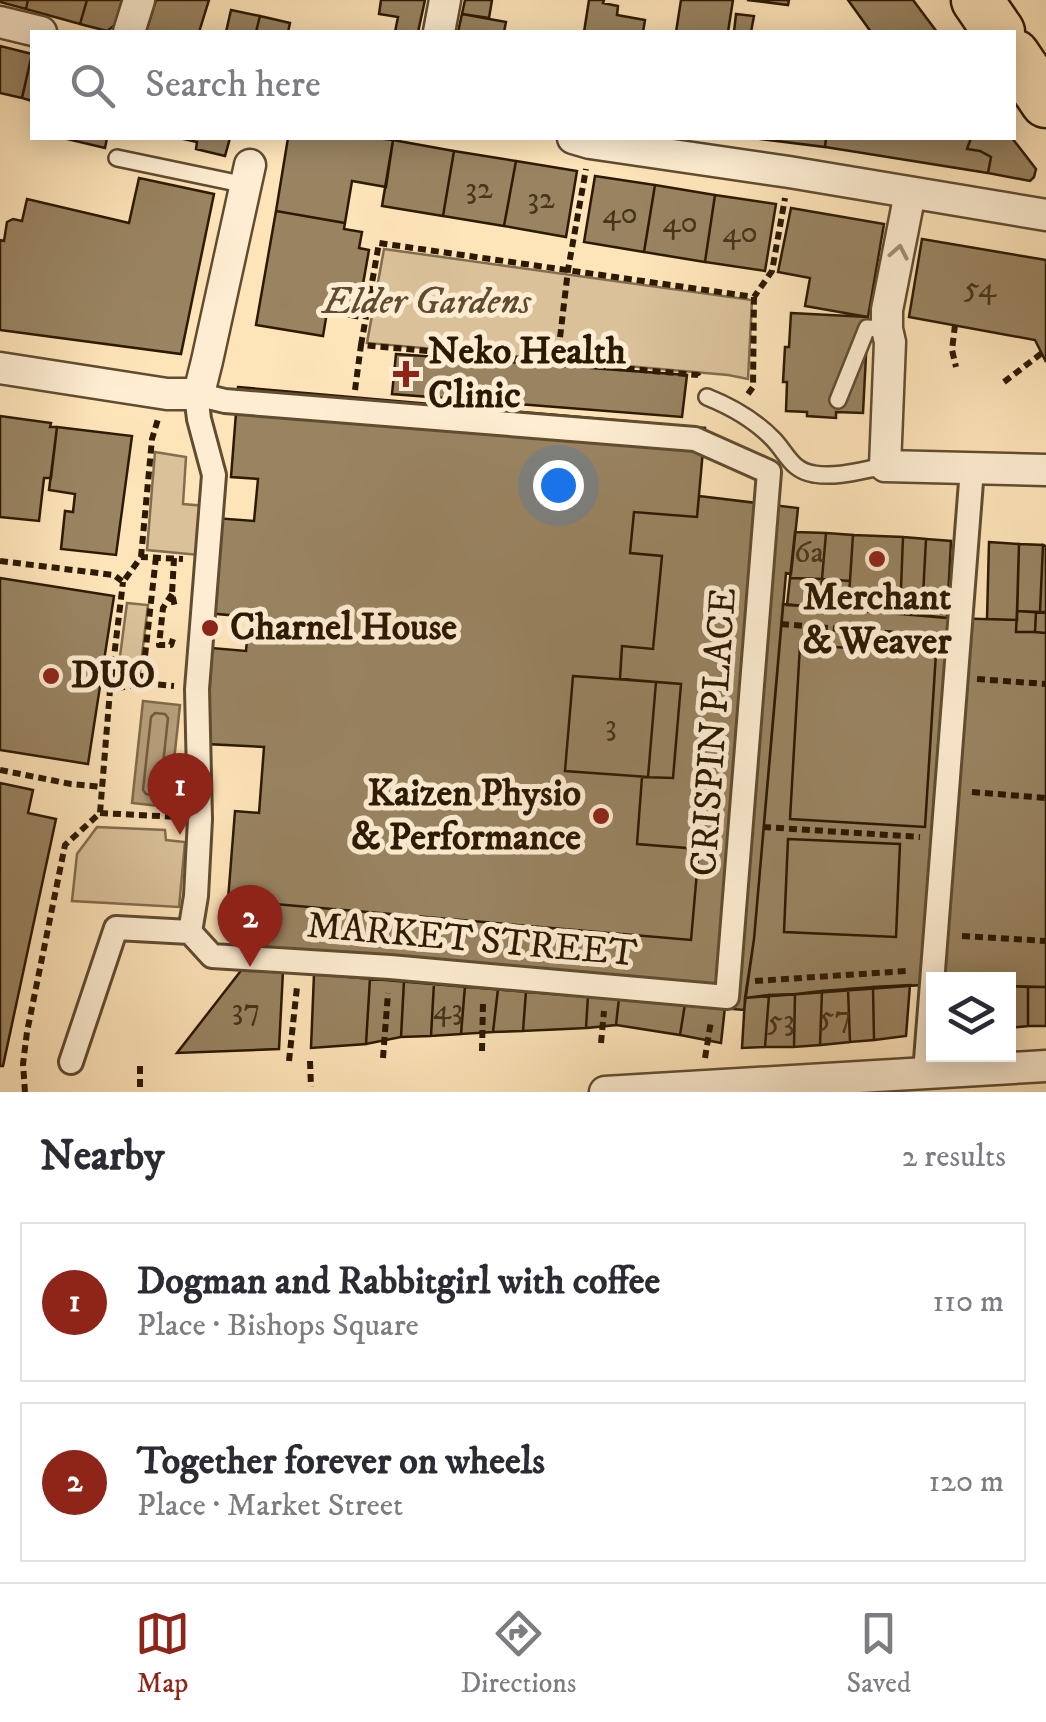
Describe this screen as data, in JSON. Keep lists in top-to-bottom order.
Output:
{
  "streets": {
    "street": ["CRISPIN PLACE", "MARKET STREET"]
  },
  "crossings": [
    ["CRISPIN PLACE", "MARKET STREET"]
  ],
  "parks": ["Elder Gardens"],
  "places": {
    "health": ["Neko Health Clinic"],
    "other": [
      "Merchant & Weaver",
      "Charnel House",
      "DUO",
      "Kaizen Physio & Performance"
    ]
  },
  "house_numbers": [
    "32",
    "32",
    "40",
    "40",
    "40",
    "54",
    "6a",
    "3",
    "37",
    "43",
    "57",
    "53"
  ],
  "page": {
    "search": "Search here",
    "pins": ["1", "2"],
    "heading": ["Nearby", "2 results"],
    "list": [
      {
        "mark": "1",
        "name": "Dogman and Rabbitgirl with coffee",
        "note": "Place · Bishops Square",
        "value": "110 m"
      },
      {
        "mark": "2",
        "name": "Together forever on wheels",
        "note": "Place · Market Street",
        "value": "120 m"
      }
    ],
    "nav": ["Map", "Directions", "Saved"]
  }
}
